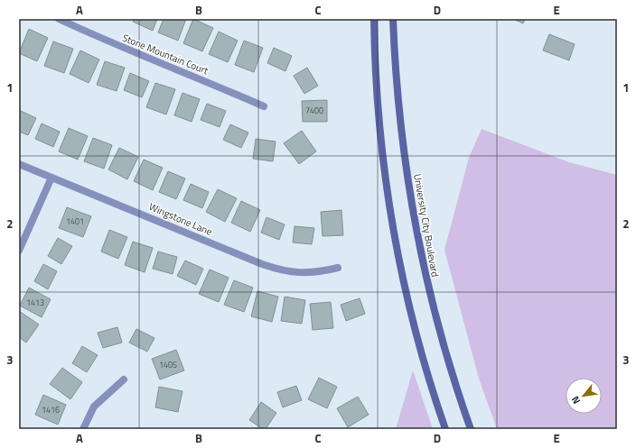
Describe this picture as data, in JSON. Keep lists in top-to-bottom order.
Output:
{
  "streets": {
    "main road": ["University City Boulevard"],
    "street": ["Stone Mountain Court", "Wingstone Lane"]
  },
  "house_numbers": [
    "7400",
    "1401",
    "1413",
    "1405",
    "1416"
  ],
  "north": "bottom left",
  "grid": {
    "columns": [
      "A",
      "B",
      "C",
      "D",
      "E"
    ],
    "rows": ["1", "2", "3"]
  }
}
